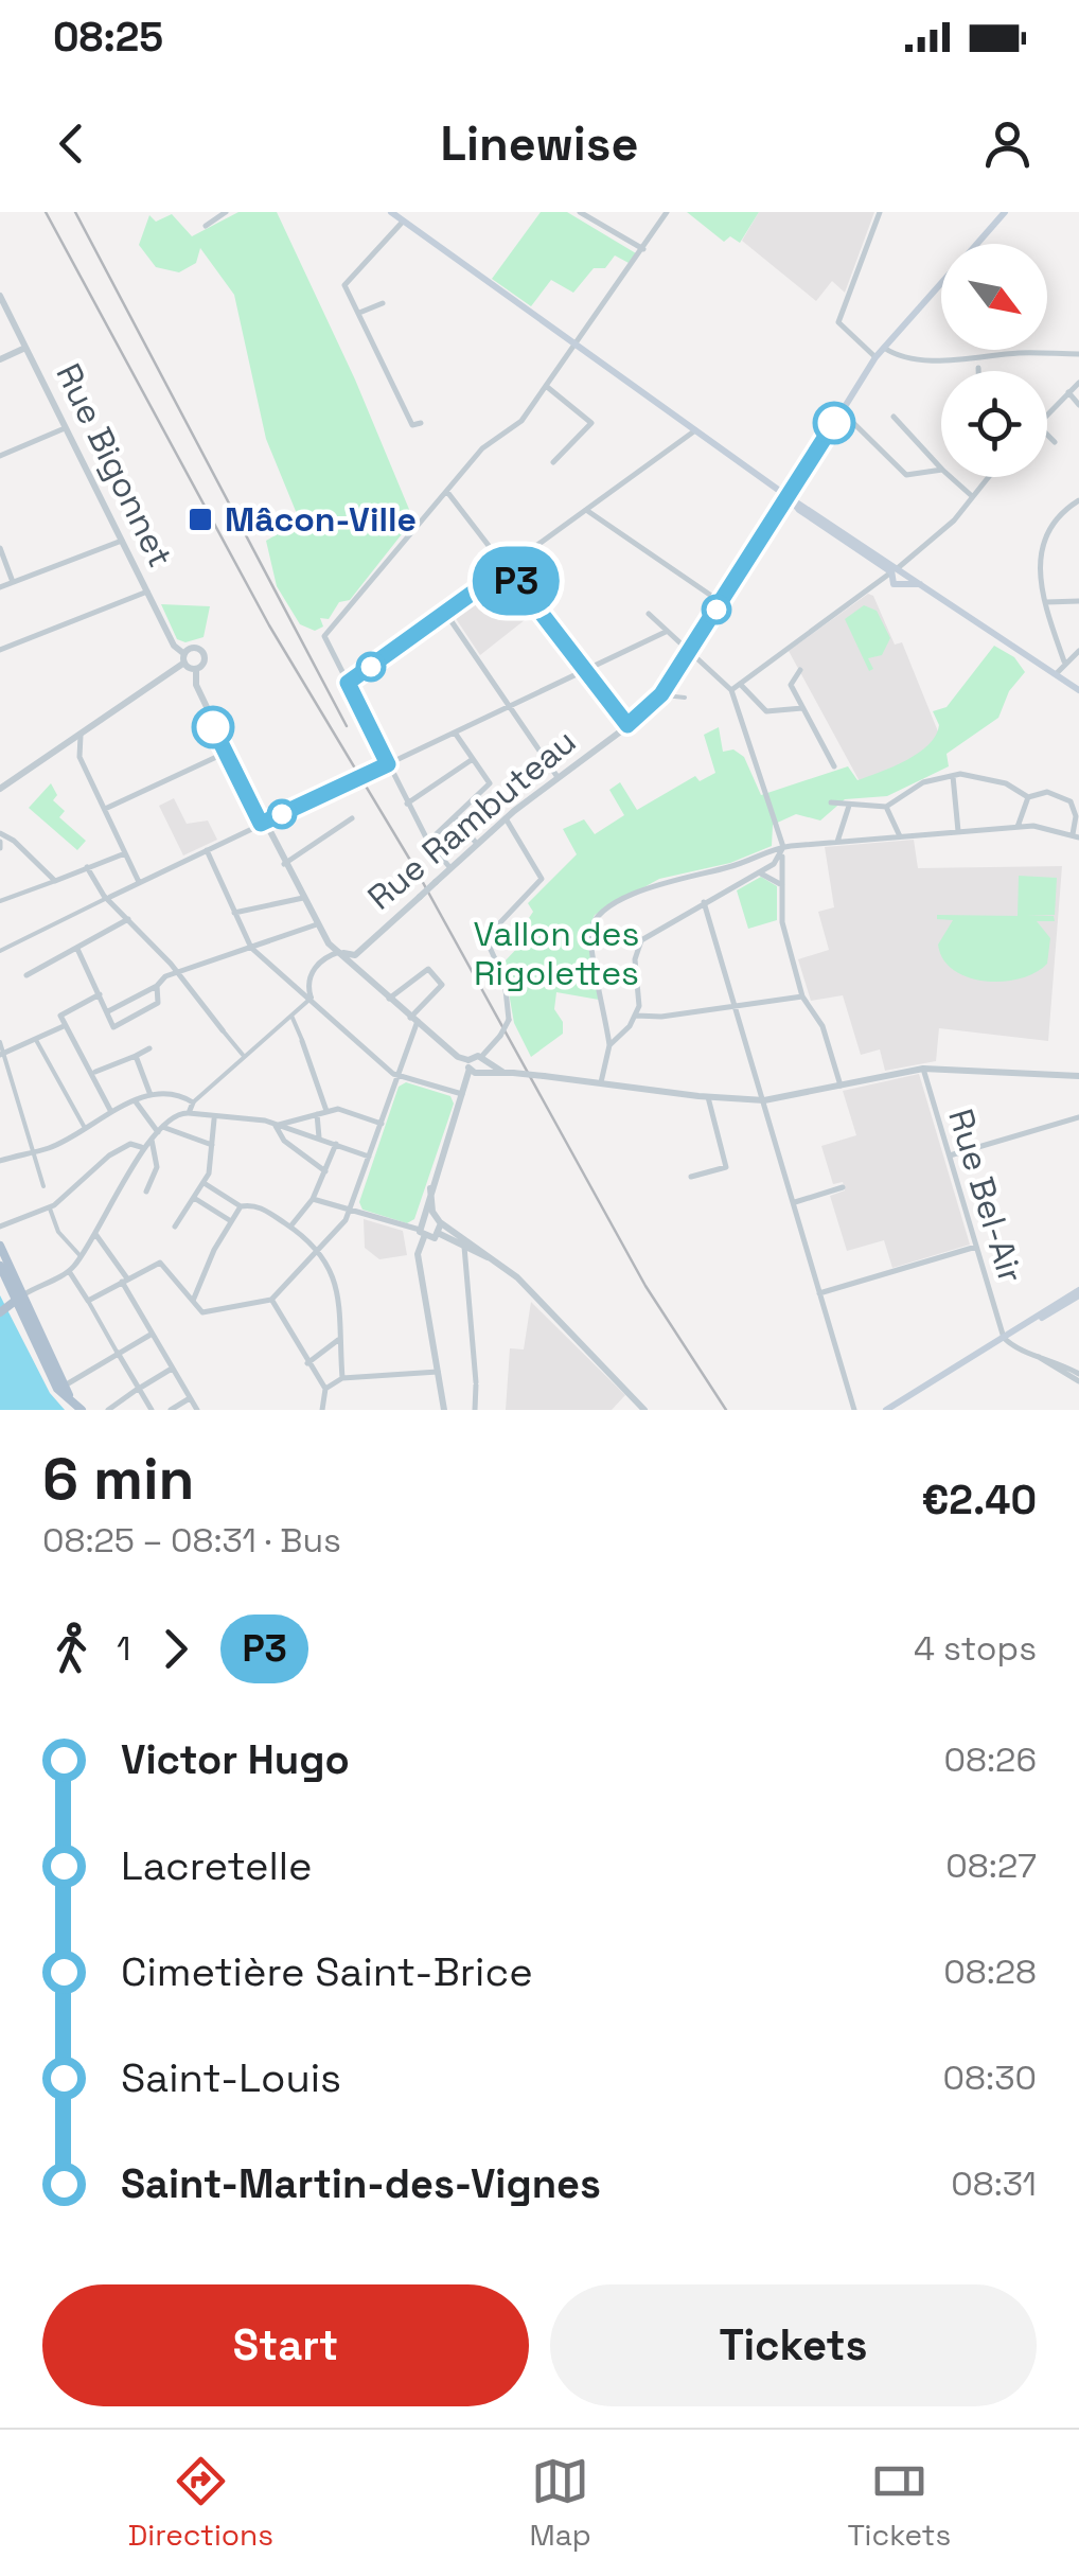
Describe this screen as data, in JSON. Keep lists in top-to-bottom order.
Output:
{
  "streets": {
    "main road": ["Rue Rambuteau"],
    "street": ["Rue Bigonnet", "Rue Bel-Air"]
  },
  "parks": ["Vallon des Rigolettes"],
  "places": {
    "transit": ["Mâcon-Ville"]
  },
  "lines": ["bus line P3"],
  "north": "bottom right",
  "page": {
    "status": "08:25",
    "header": "Linewise",
    "on_map": "P3",
    "heading": ["6 min", "08:25 – 08:31 · Bus", "€2.40"],
    "legs": ["1", "P3", "4 stops"],
    "list": [
      {
        "name": "Victor Hugo",
        "value": "08:26"
      },
      {
        "name": "Lacretelle",
        "value": "08:27"
      },
      {
        "name": "Cimetière Saint-Brice",
        "value": "08:28"
      },
      {
        "name": "Saint-Louis",
        "value": "08:30"
      },
      {
        "name": "Saint-Martin-des-Vignes",
        "value": "08:31"
      }
    ],
    "buttons": ["Start", "Tickets"],
    "tabs": ["Directions", "Map", "Tickets"]
  }
}
